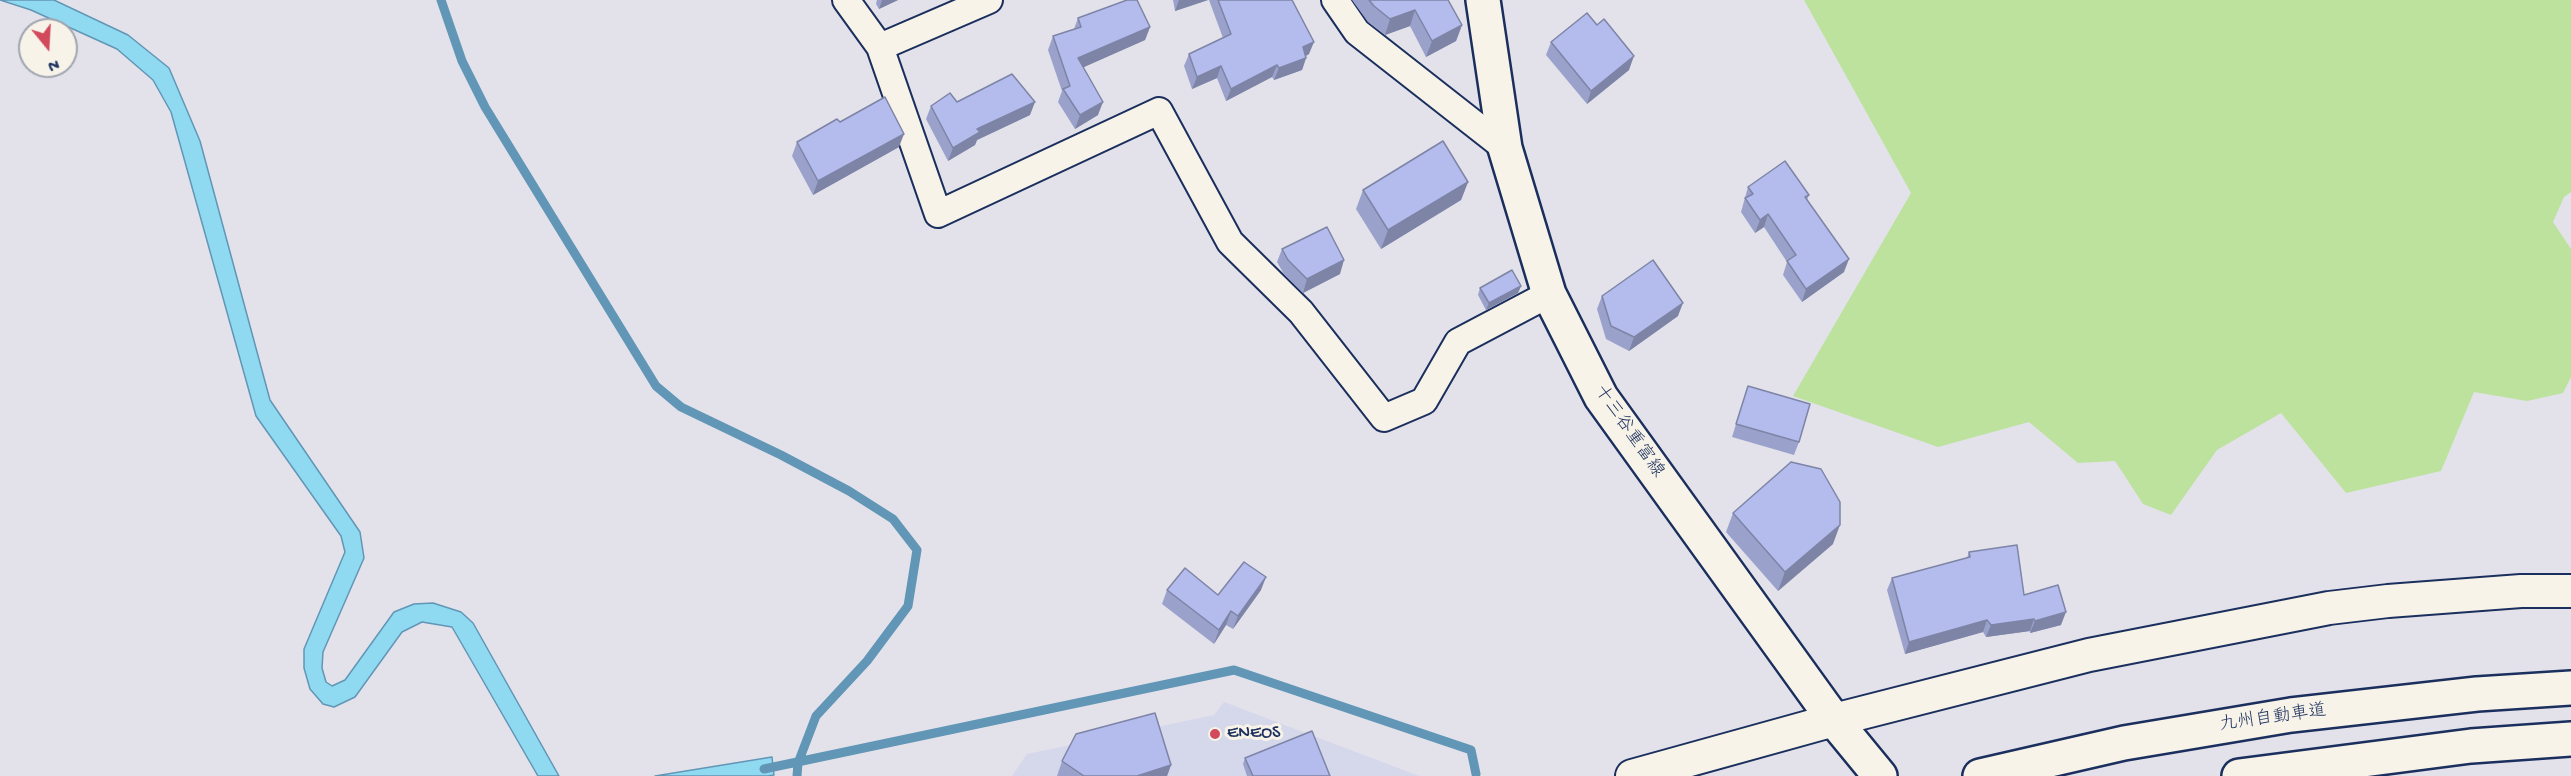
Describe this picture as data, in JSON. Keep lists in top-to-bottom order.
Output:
{
  "streets": {
    "main road": ["十三谷重富線", "九州自動車道"]
  },
  "places": ["ENEOS"],
  "north": "bottom"
}
